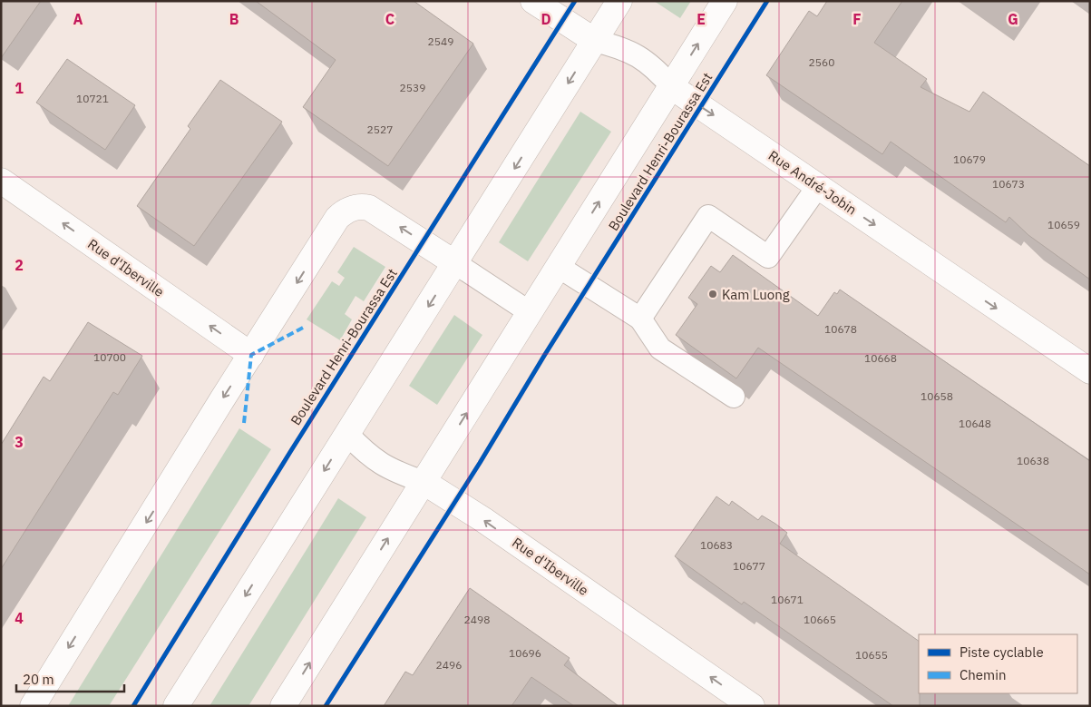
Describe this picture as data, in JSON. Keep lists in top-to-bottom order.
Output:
{
  "streets": {
    "street": ["Boulevard Henri-Bourassa Est", "Rue André-Jobin", "Rue d'Iberville"]
  },
  "crossings": [
    ["Boulevard Henri-Bourassa Est", "Rue André-Jobin"],
    ["Boulevard Henri-Bourassa Est", "Rue d'Iberville"]
  ],
  "one_way": ["Rue André-Jobin", "Rue d'Iberville"],
  "places": ["Kam Luong"],
  "house_numbers": [
    "2549",
    "2560",
    "2539",
    "10721",
    "2527",
    "10679",
    "10673",
    "10659",
    "10678",
    "10700",
    "10668",
    "10658",
    "10648",
    "10638",
    "10683",
    "10677",
    "10671",
    "2498",
    "10665",
    "10696",
    "10655",
    "2496"
  ],
  "legend": ["Piste cyclable", "Chemin"],
  "scale_bar": "20 m",
  "grid": {
    "columns": [
      "A",
      "B",
      "C",
      "D",
      "E",
      "F",
      "G"
    ],
    "rows": [
      "1",
      "2",
      "3",
      "4"
    ]
  }
}
